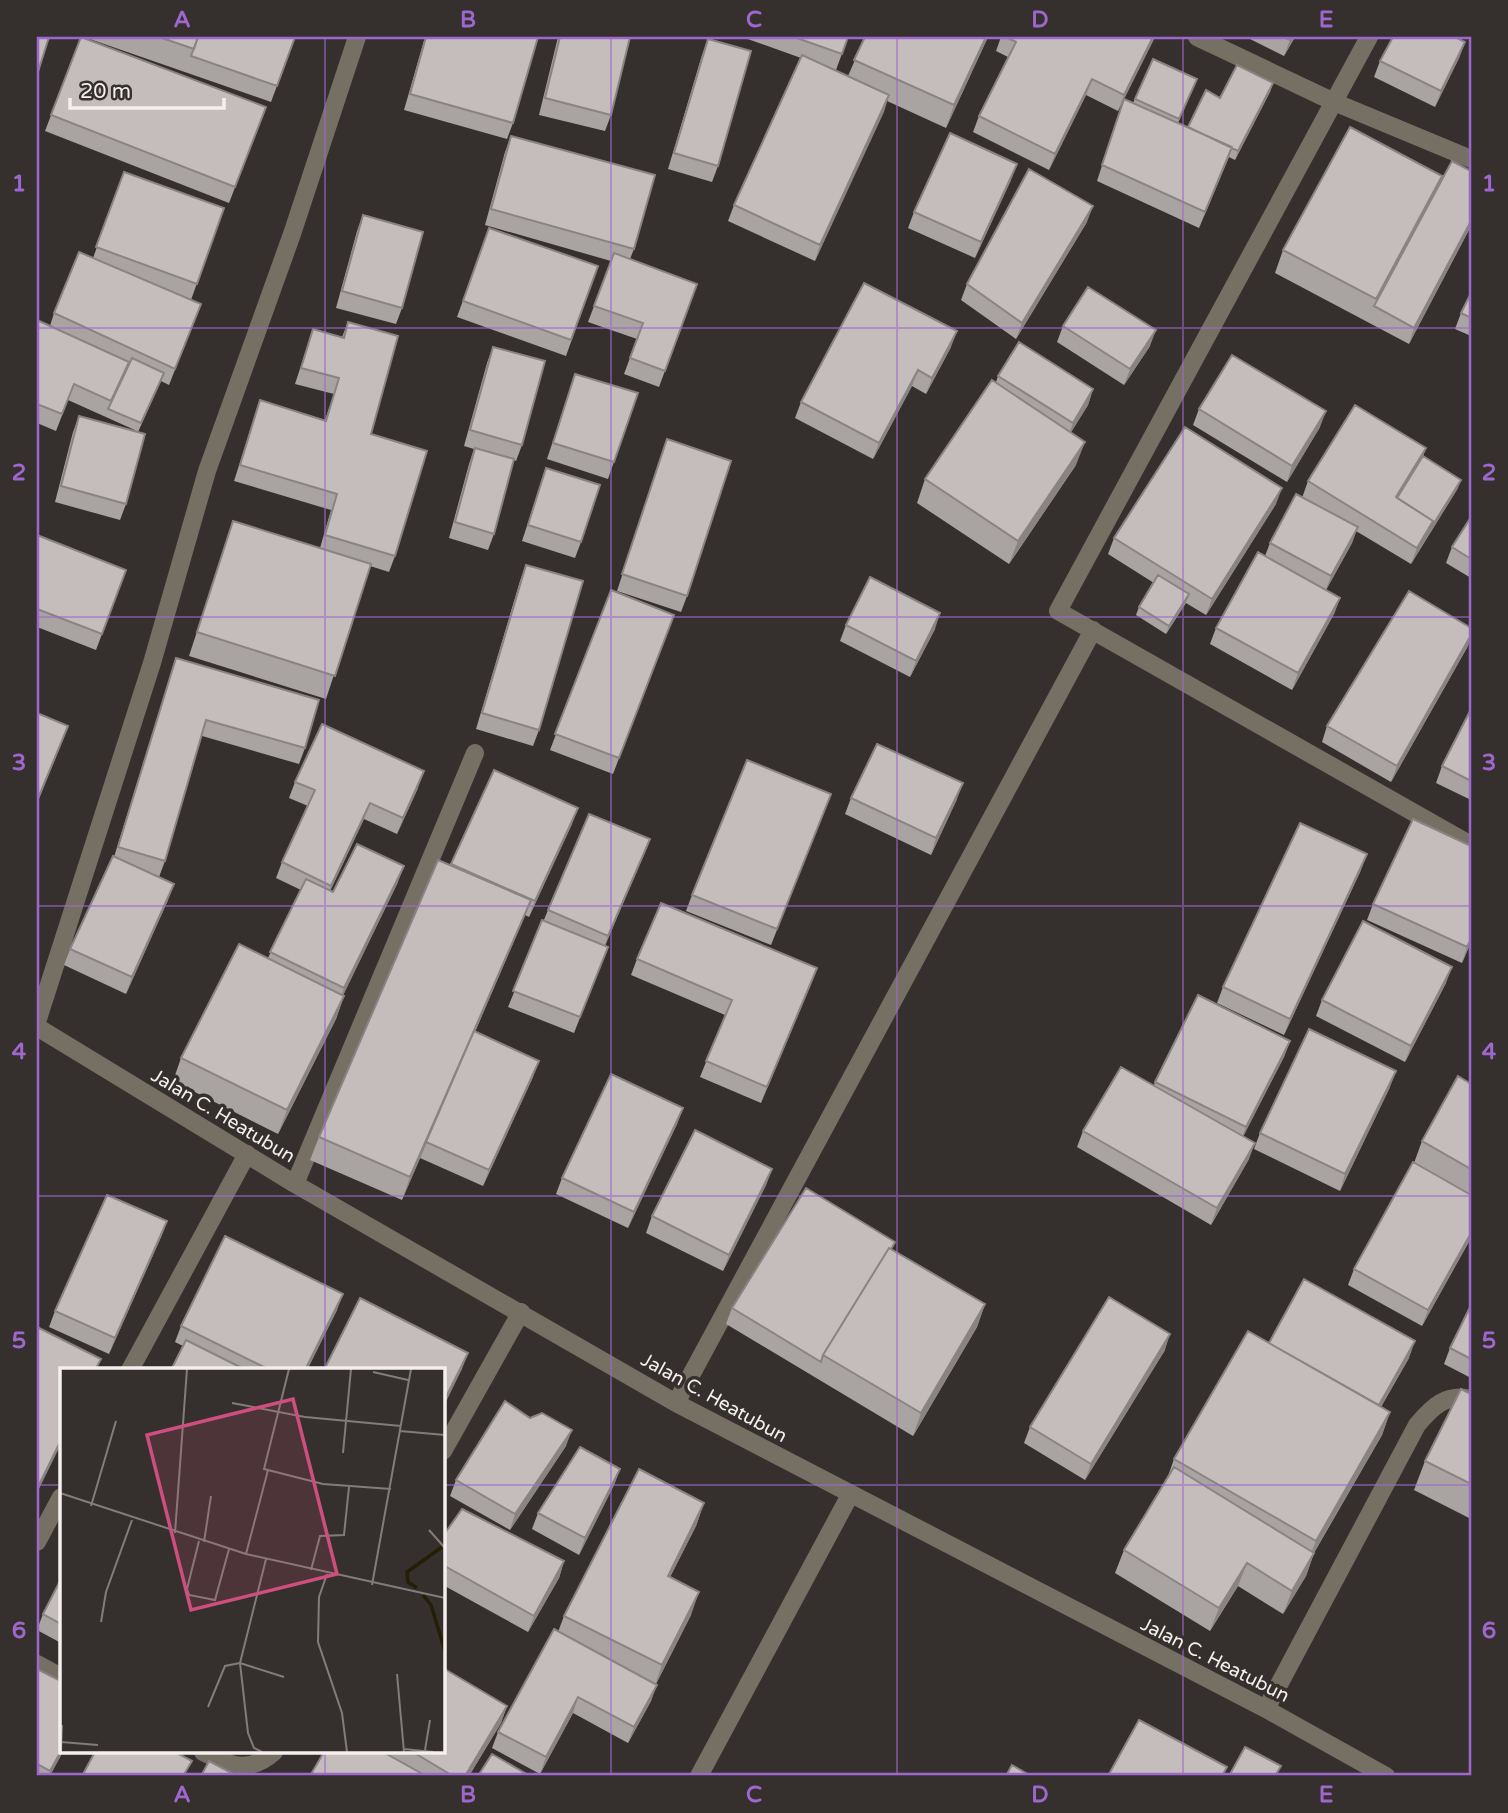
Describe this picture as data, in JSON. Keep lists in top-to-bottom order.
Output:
{
  "streets": {
    "street": ["Jalan C. Heatubun"]
  },
  "scale_bar": "20 m",
  "grid": {
    "columns": [
      "A",
      "B",
      "C",
      "D",
      "E"
    ],
    "rows": [
      "1",
      "2",
      "3",
      "4",
      "5",
      "6"
    ]
  }
}
